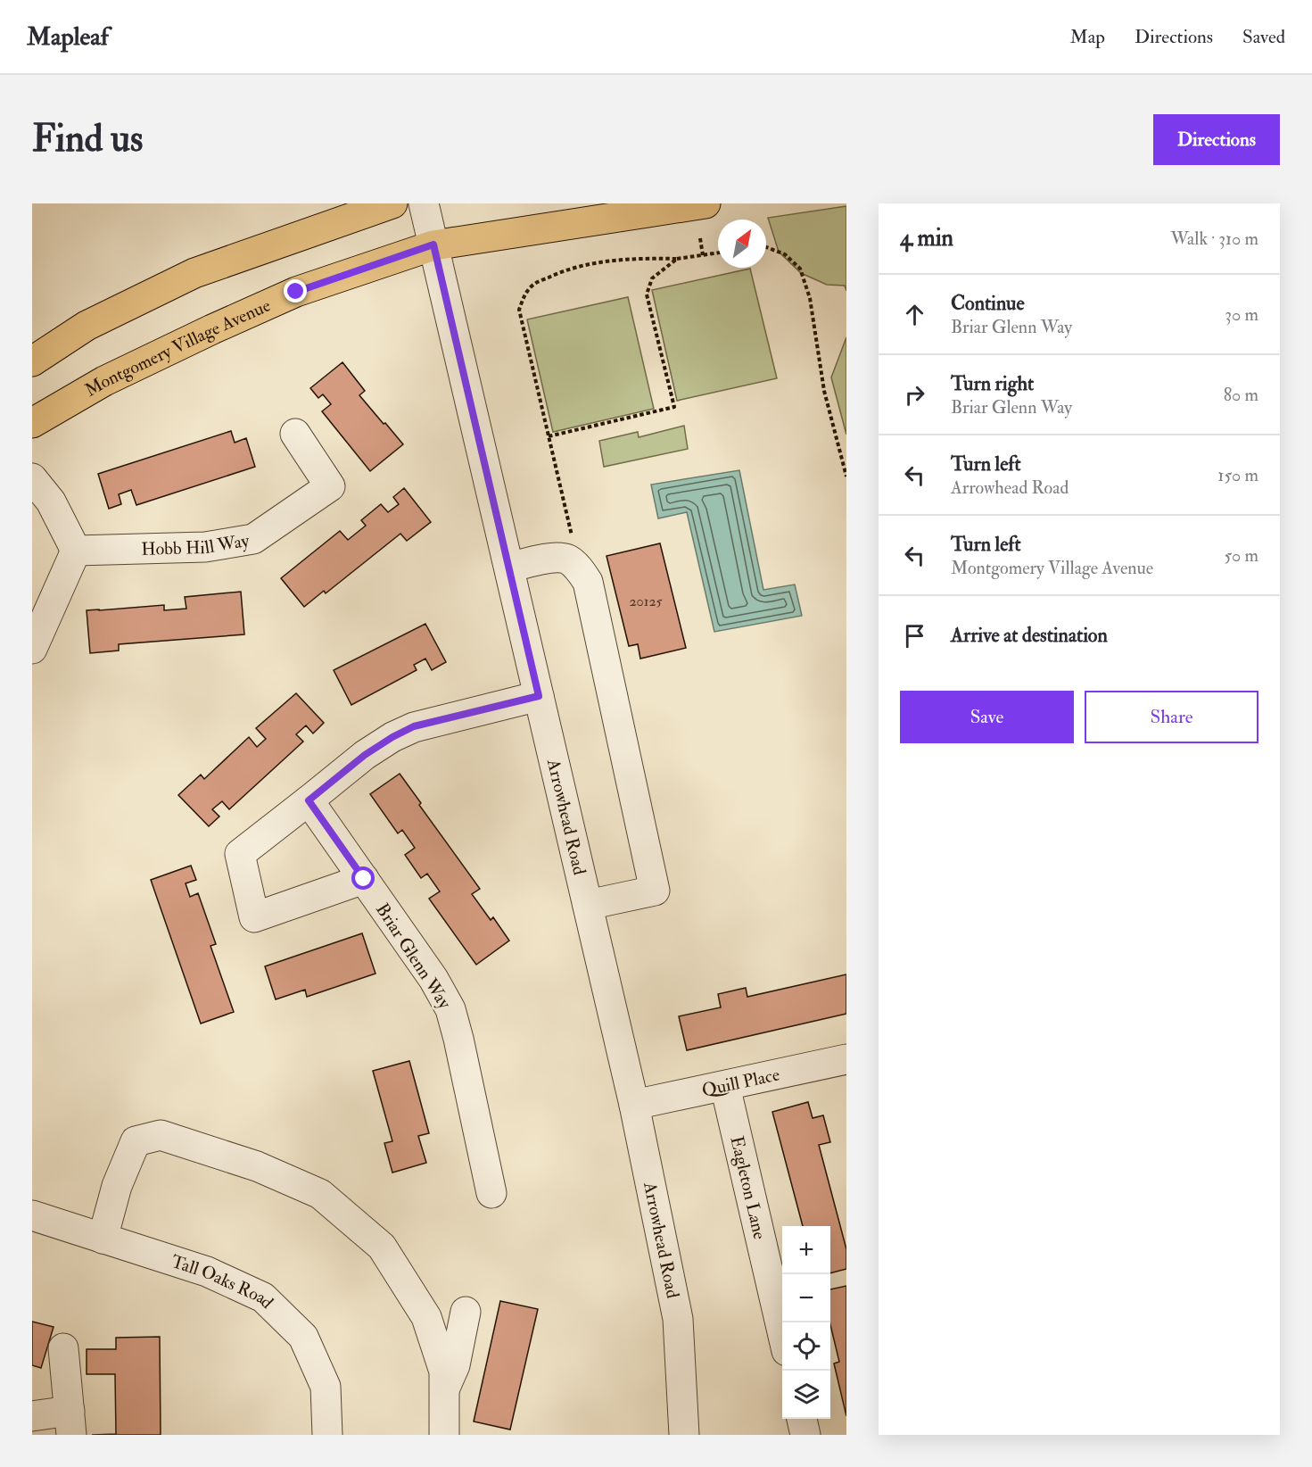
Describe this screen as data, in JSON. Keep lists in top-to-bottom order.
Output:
{
  "streets": {
    "main road": ["Montgomery Village Avenue"],
    "street": [
      "Hobb Hill Way",
      "Arrowhead Road",
      "Briar Glenn Way",
      "Quill Place",
      "Eagleton Lane",
      "Tall Oaks Road"
    ]
  },
  "crossings": [
    ["Montgomery Village Avenue", "Arrowhead Road"],
    ["Arrowhead Road", "Quill Place"],
    ["Quill Place", "Eagleton Lane"]
  ],
  "house_numbers": ["20125"],
  "north": "top right",
  "page": {
    "header": "Mapleaf",
    "nav": ["Map", "Directions", "Saved"],
    "buttons": [
      "Directions",
      ["Save", "Share"]
    ],
    "title": "Find us",
    "heading": ["4 min", "Walk · 310 m"],
    "list": [
      ["Continue", "Briar Glenn Way", "30 m"],
      ["Turn right", "Briar Glenn Way", "80 m"],
      ["Turn left", "Arrowhead Road", "150 m"],
      ["Turn left", "Montgomery Village Avenue", "50 m"],
      "Arrive at destination"
    ],
    "map_buttons": ["+", "−"]
  }
}
